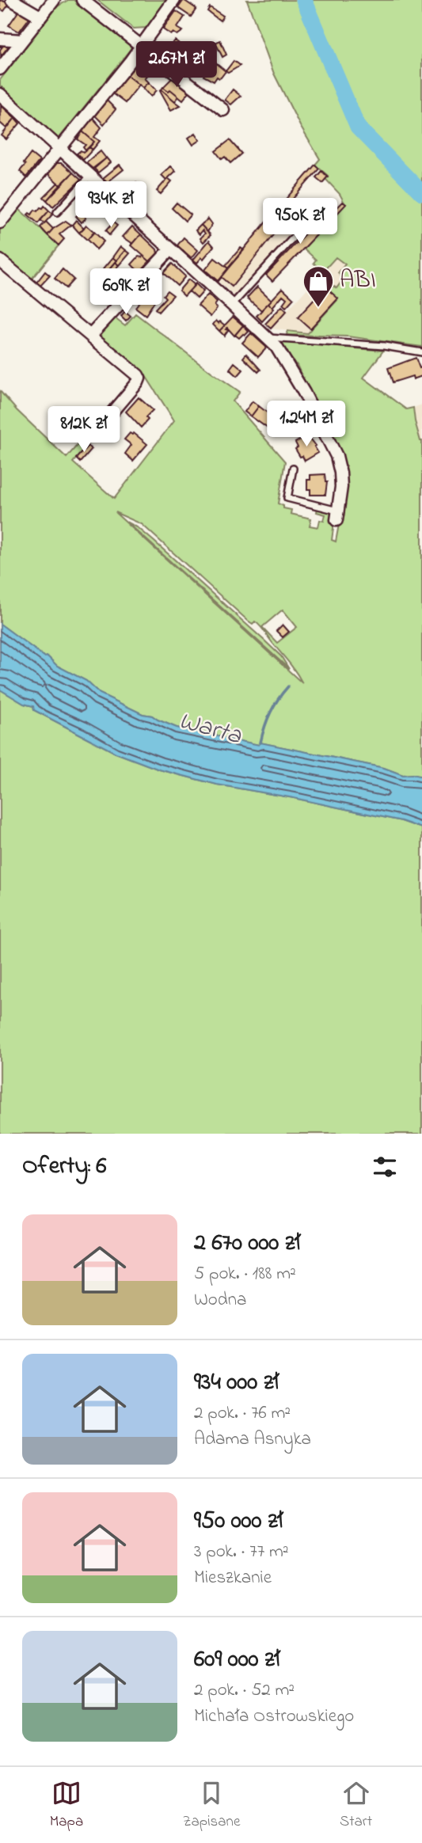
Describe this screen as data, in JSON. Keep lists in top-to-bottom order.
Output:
{
  "water": ["Warta"],
  "places": {
    "shop": ["ABI"]
  },
  "page": {
    "price": [
      "2.67M zł",
      "934K zł",
      "950K zł",
      "609K zł",
      "1.24M zł",
      "812K zł"
    ],
    "heading": "Oferty: 6",
    "list": [
      {
        "name": "2 670 000 zł",
        "note": "5 pok. · 188 m² · Wodna"
      },
      {
        "name": "934 000 zł",
        "note": "2 pok. · 76 m² · Adama Asnyka"
      },
      {
        "name": "950 000 zł",
        "note": "3 pok. · 77 m² · Mieszkanie"
      },
      {
        "name": "609 000 zł",
        "note": "2 pok. · 52 m² · Michała Ostrowskiego"
      }
    ],
    "tabs": ["Mapa", "Zapisane", "Start"]
  }
}
